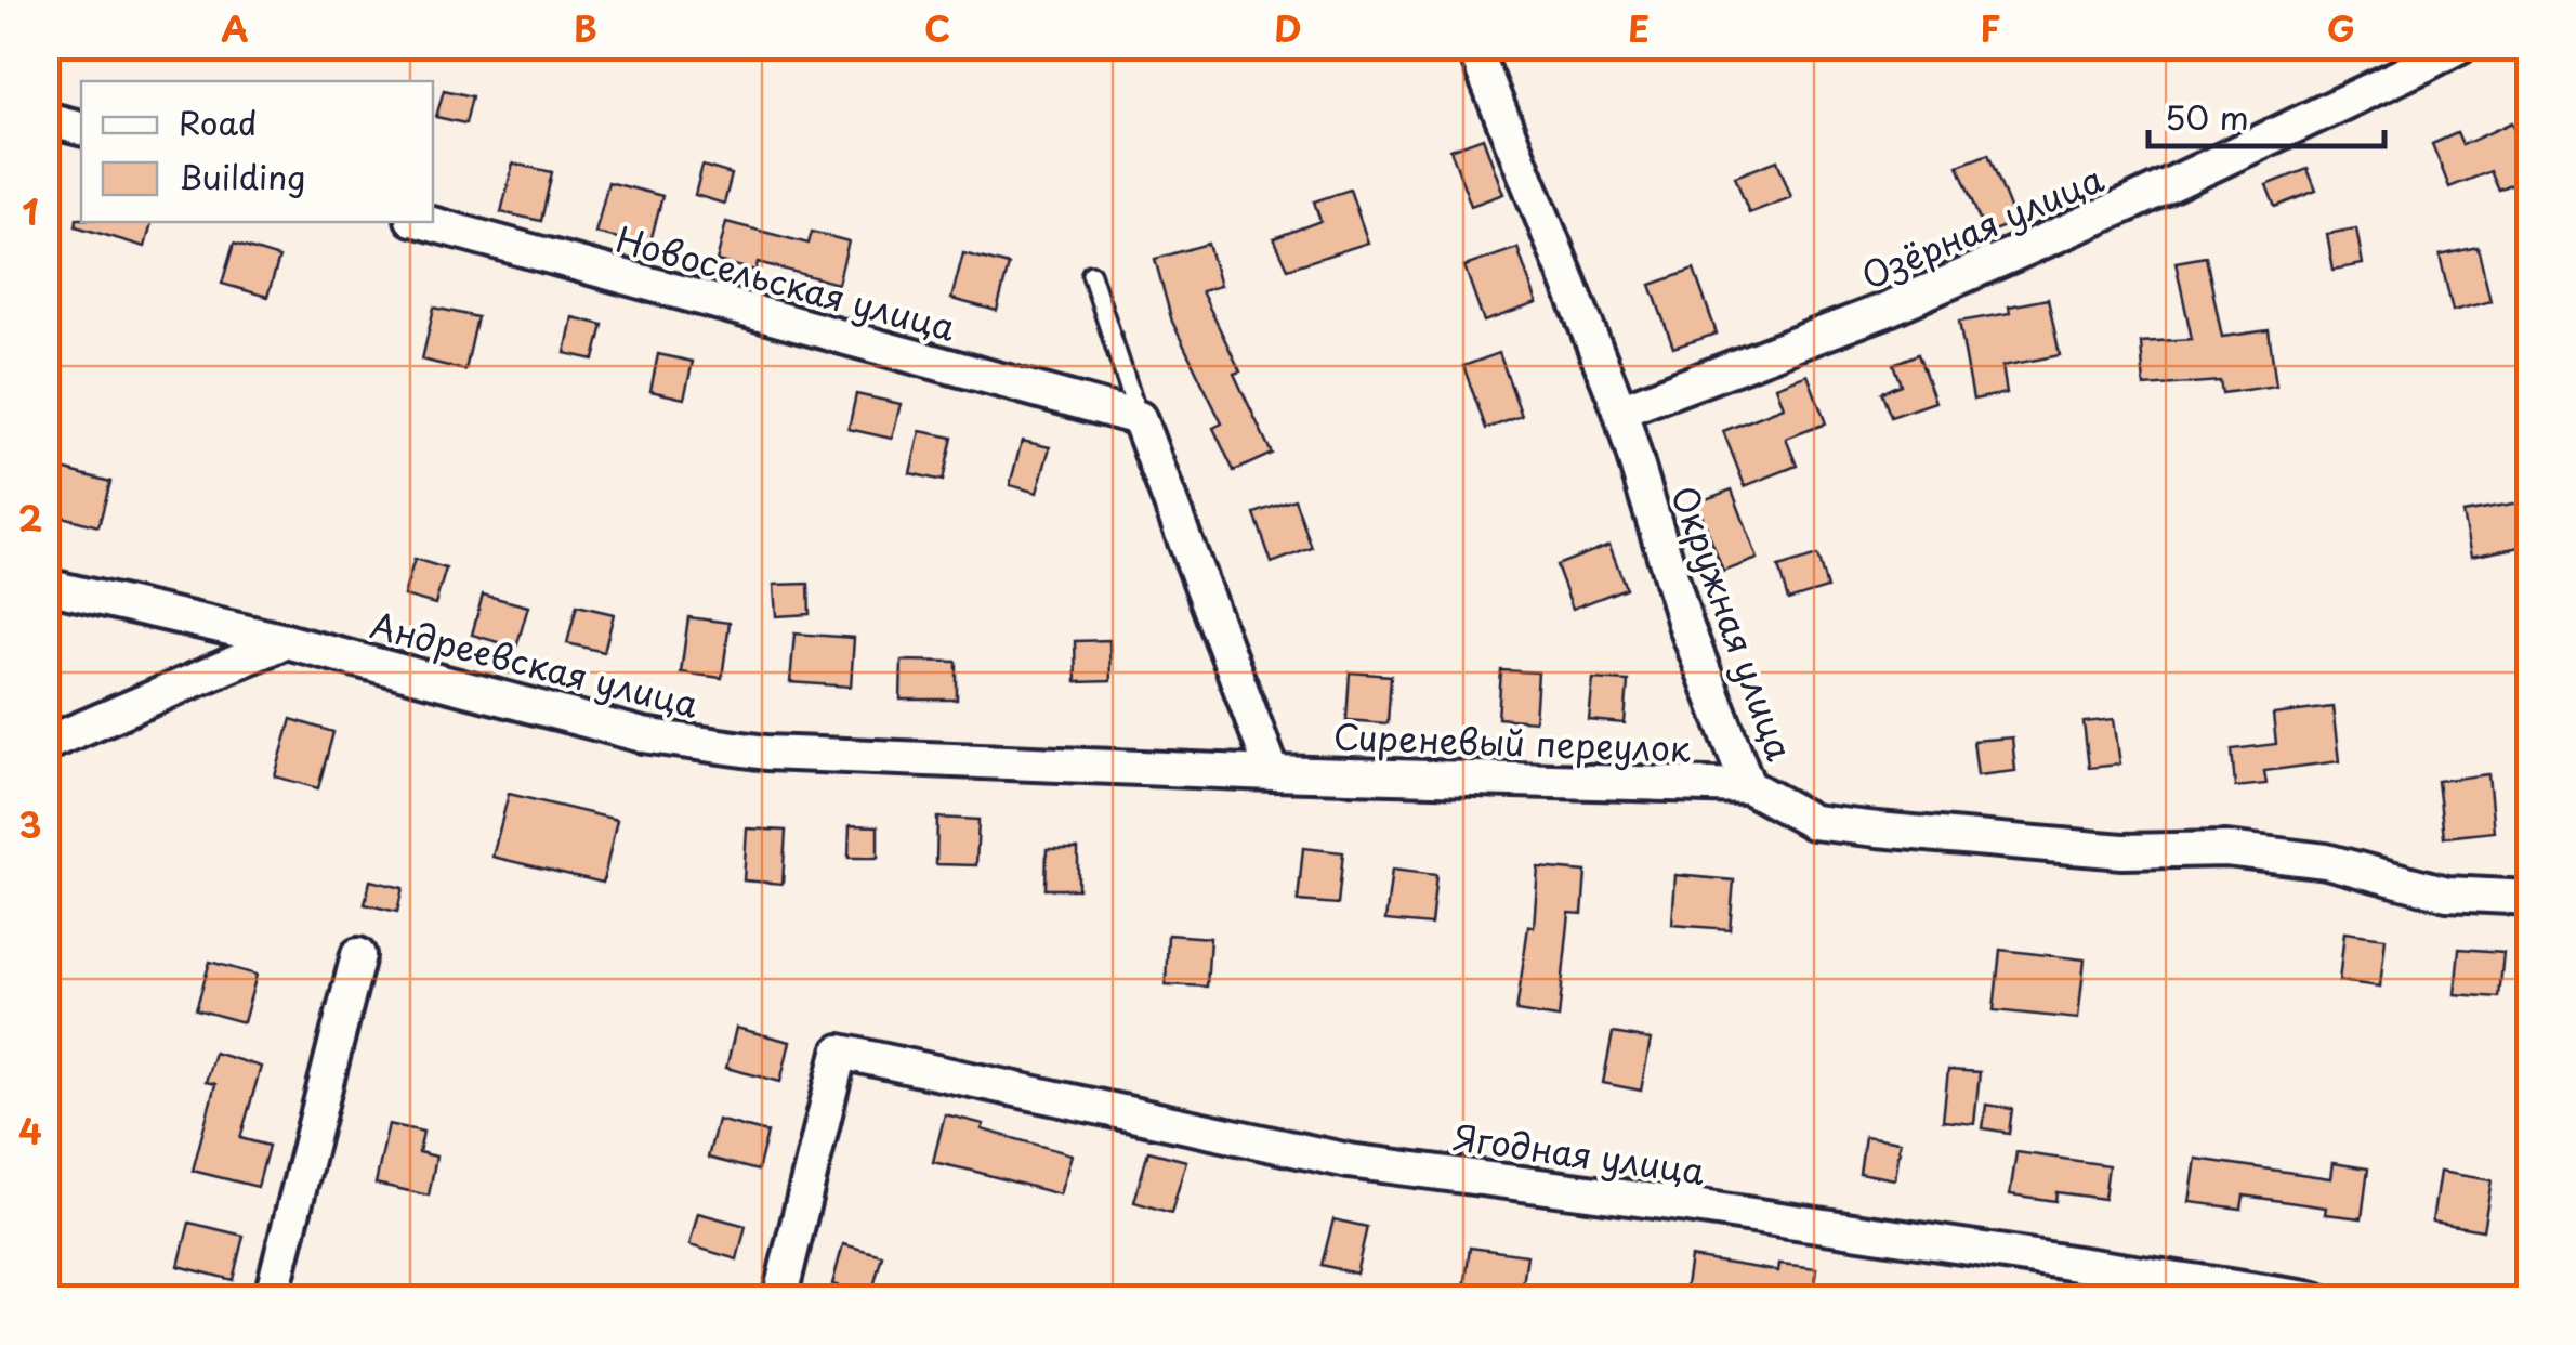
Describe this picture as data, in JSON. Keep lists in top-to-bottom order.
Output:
{
  "streets": {
    "street": [
      "Озёрная улица",
      "Новосельская улица",
      "Окружная улица",
      "Андреевская улица",
      "Сиреневый переулок",
      "Ягодная улица"
    ]
  },
  "crossings": [
    ["Озёрная улица", "Окружная улица"],
    ["Окружная улица", "Сиреневый переулок"],
    ["Андреевская улица", "Сиреневый переулок"]
  ],
  "legend": ["Road", "Building"],
  "scale_bar": "50 m",
  "grid": {
    "columns": [
      "A",
      "B",
      "C",
      "D",
      "E",
      "F",
      "G"
    ],
    "rows": [
      "1",
      "2",
      "3",
      "4"
    ]
  }
}
